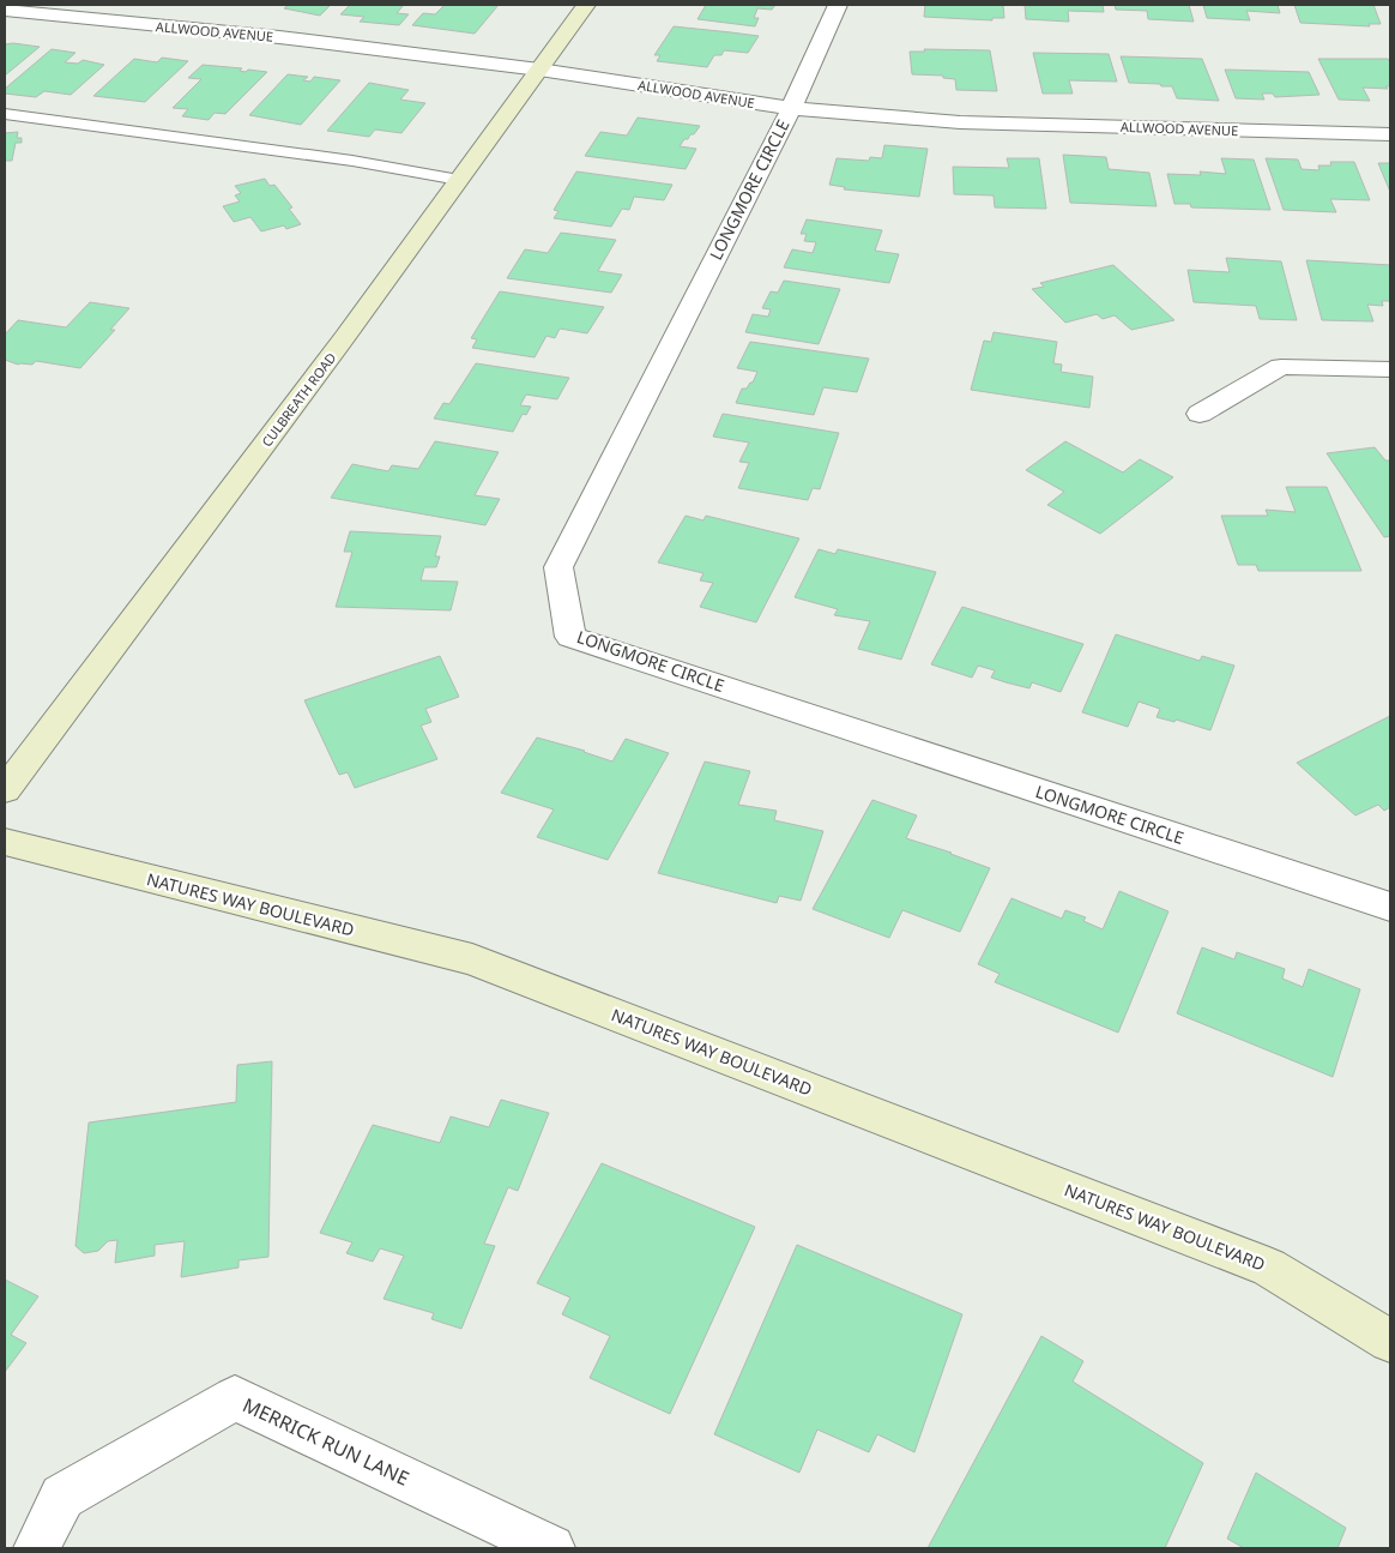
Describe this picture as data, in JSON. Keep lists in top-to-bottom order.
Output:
{
  "streets": {
    "street": [
      "ALLWOOD AVENUE",
      "LONGMORE CIRCLE",
      "CULBREATH ROAD",
      "NATURES WAY BOULEVARD",
      "MERRICK RUN LANE"
    ]
  },
  "crossings": [
    ["ALLWOOD AVENUE", "LONGMORE CIRCLE"],
    ["ALLWOOD AVENUE", "CULBREATH ROAD"]
  ]
}
